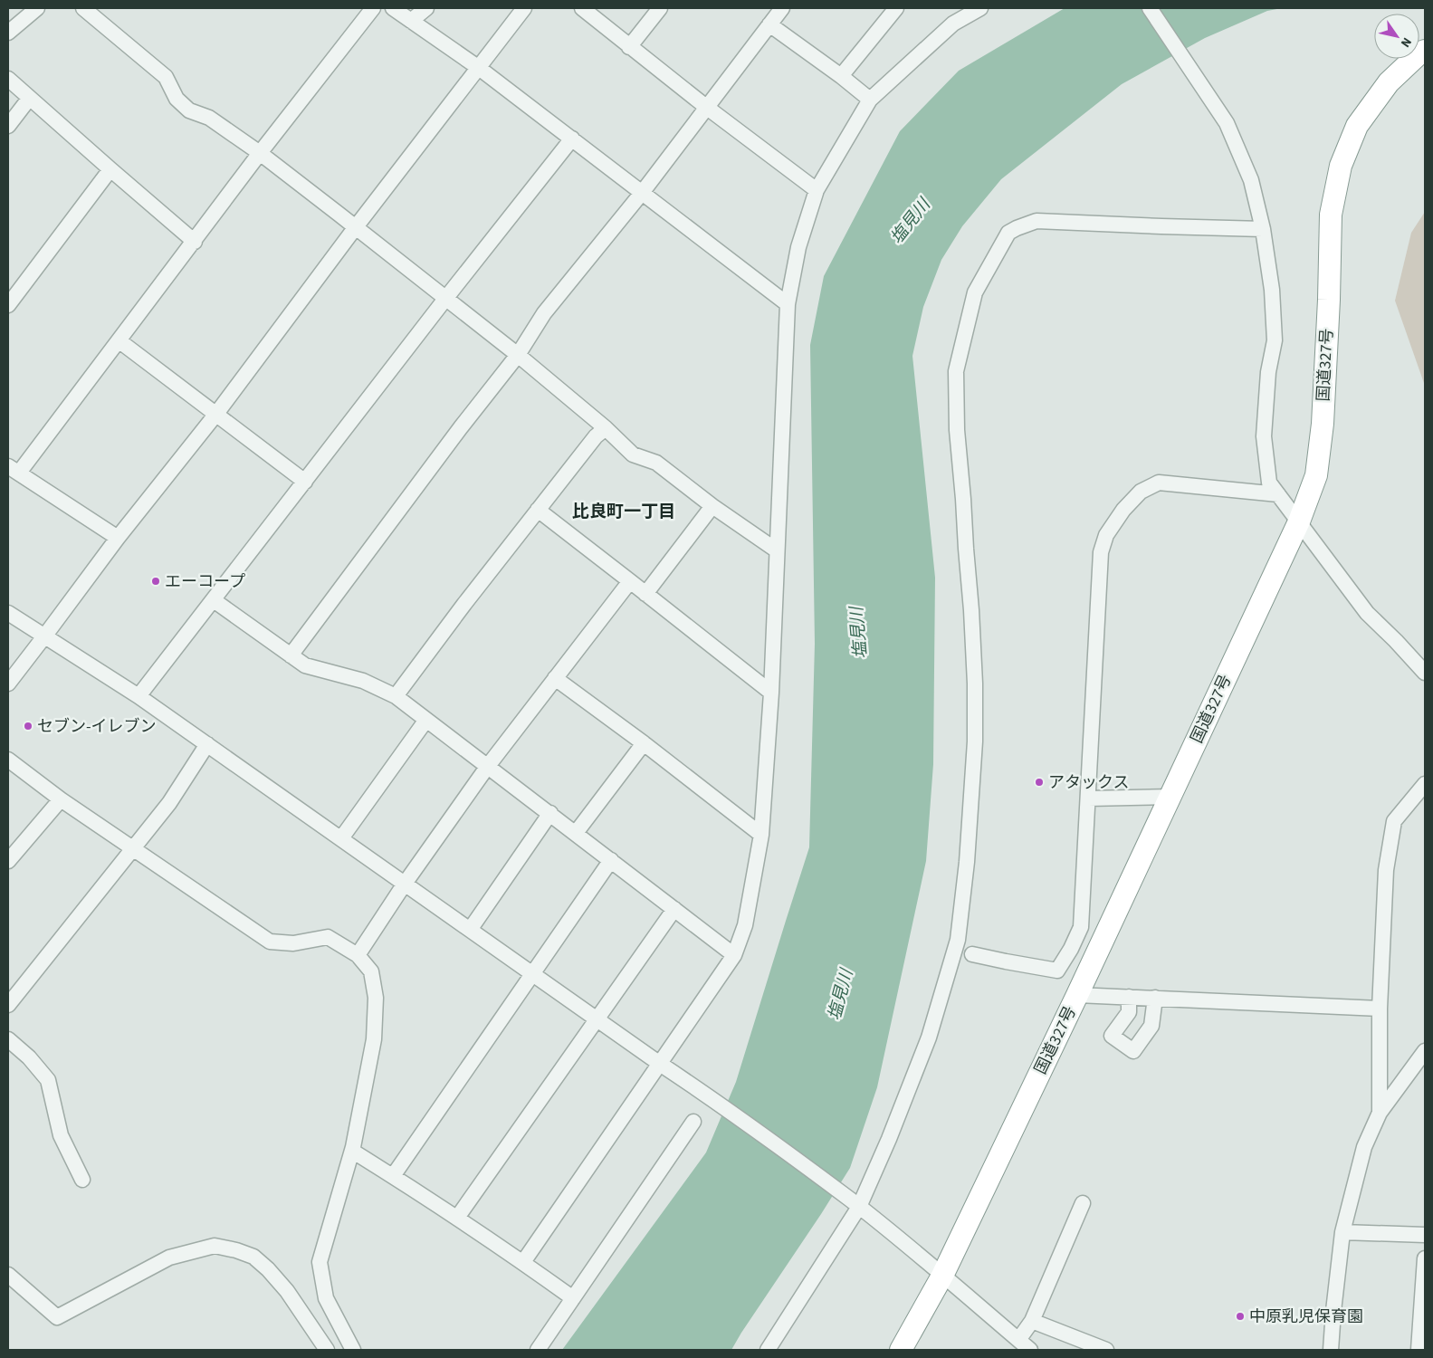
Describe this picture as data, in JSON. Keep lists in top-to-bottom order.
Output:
{
  "streets": {
    "highway": ["国道327号"]
  },
  "districts": ["比良町一丁目"],
  "water": ["塩見川"],
  "places": [
    "エーコープ",
    "セブン-イレブン",
    "アタックス",
    "中原乳児保育園"
  ],
  "north": "bottom right"
}
